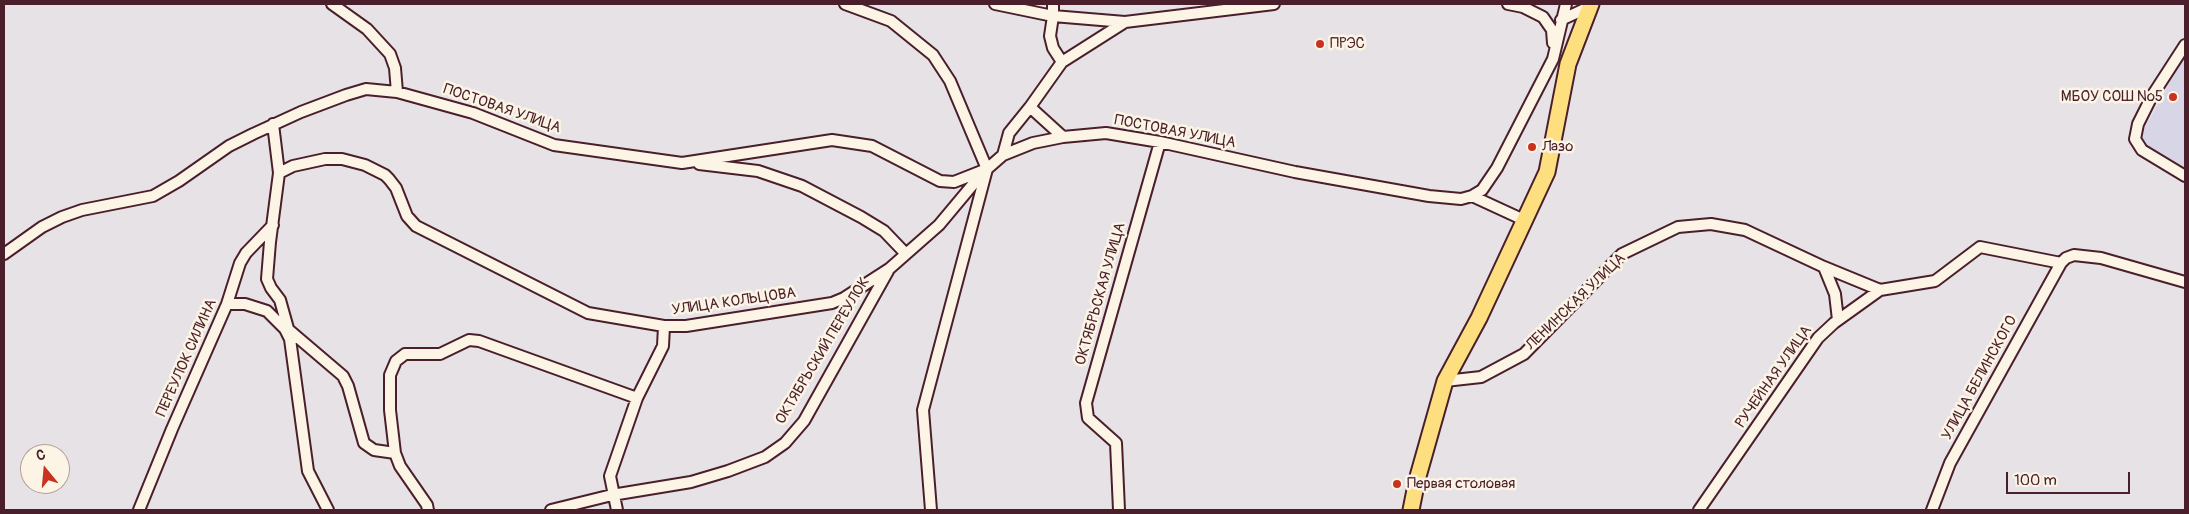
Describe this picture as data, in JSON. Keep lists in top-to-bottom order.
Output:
{
  "streets": {
    "street": [
      "ПОСТОВАЯ УЛИЦА",
      "ОКТЯБРЬСКАЯ УЛИЦА",
      "УЛИЦА КОЛЬЦОВА",
      "ЛЕНИНСКАЯ УЛИЦА",
      "ОКТЯБРЬСКИЙ ПЕРЕУЛОК",
      "ПЕРЕУЛОК СИЛИНА",
      "РУЧЕЙНАЯ УЛИЦА",
      "УЛИЦА БЕЛИНСКОГО"
    ]
  },
  "crossings": [
    ["ПОСТОВАЯ УЛИЦА", "ОКТЯБРЬСКАЯ УЛИЦА"],
    ["ПОСТОВАЯ УЛИЦА", "УЛИЦА КОЛЬЦОВА"],
    ["УЛИЦА КОЛЬЦОВА", "ОКТЯБРЬСКИЙ ПЕРЕУЛОК"],
    ["ЛЕНИНСКАЯ УЛИЦА", "РУЧЕЙНАЯ УЛИЦА"],
    ["РУЧЕЙНАЯ УЛИЦА", "УЛИЦА БЕЛИНСКОГО"]
  ],
  "places": [
    "ПРЭС",
    "МБОУ СОШ №5",
    "Лазо",
    "Первая столовая"
  ],
  "scale_bar": "100 m",
  "north": "top"
}
